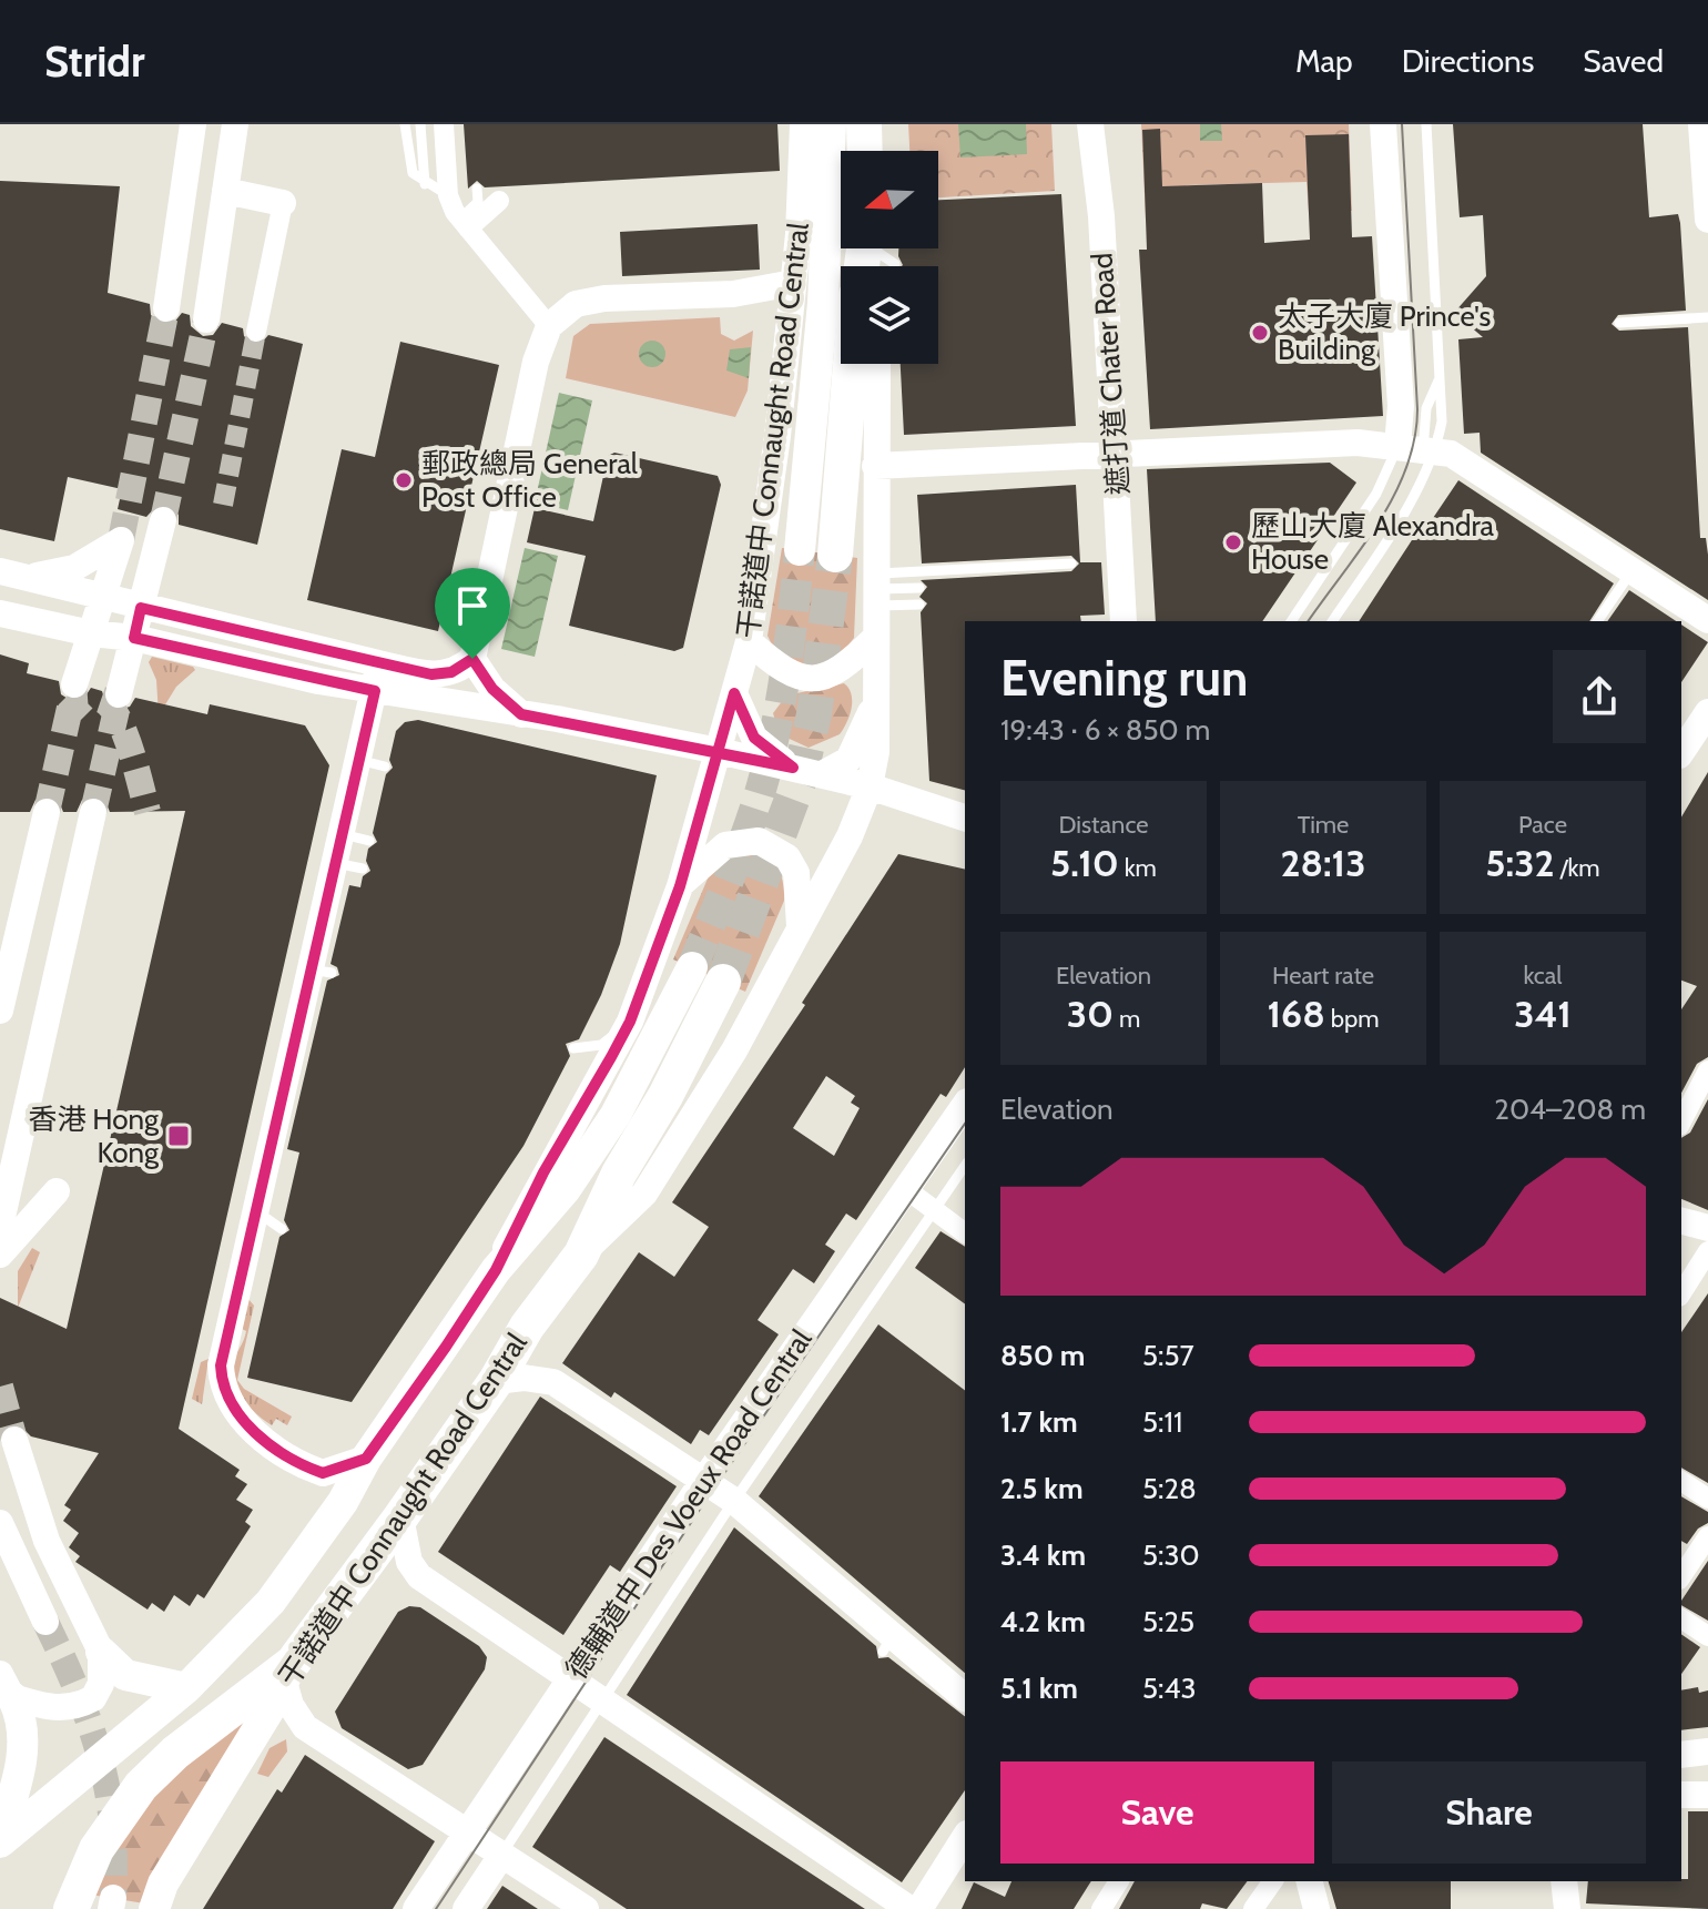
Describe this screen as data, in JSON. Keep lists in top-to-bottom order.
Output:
{
  "streets": {
    "highway": ["干諾道中 Connaught Road Central"],
    "main road": ["遮打道 Chater Road", "德輔道中 Des Voeux Road Central"]
  },
  "places": {
    "other": ["太子大廈 Prince's Building", "郵政總局 General Post Office", "歷山大廈 Alexandra House"],
    "transit": ["香港 Hong Kong"]
  },
  "north": "left",
  "page": {
    "header": "Stridr",
    "nav": ["Map", "Directions", "Saved"],
    "heading": ["Evening run", "19:43 · 6 × 850 m"],
    "stats": [
      ["Distance", "5.10 km"],
      ["Time", "28:13"],
      ["Pace", "5:32 /km"],
      ["Elevation", "30 m"],
      ["Heart rate", "168 bpm"],
      ["kcal", "341"]
    ],
    "chart": ["Elevation", "204–208 m"],
    "list": [
      {
        "name": "850 m",
        "note": "5:57"
      },
      {
        "name": "1.7 km",
        "note": "5:11"
      },
      {
        "name": "2.5 km",
        "note": "5:28"
      },
      {
        "name": "3.4 km",
        "note": "5:30"
      },
      {
        "name": "4.2 km",
        "note": "5:25"
      },
      {
        "name": "5.1 km",
        "note": "5:43"
      }
    ],
    "buttons": ["Save", "Share"]
  }
}
